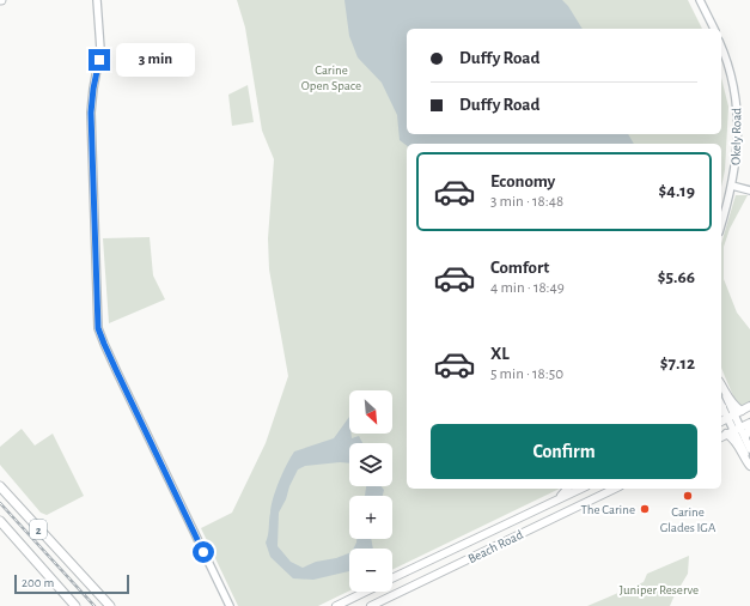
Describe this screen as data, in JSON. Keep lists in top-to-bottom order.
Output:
{
  "streets": {
    "highway": ["2"],
    "main road": ["Okely Road", "Beach Road"]
  },
  "parks": ["Carine Open Space", "Juniper Reserve"],
  "places": ["Carine Glades IGA", "The Carine"],
  "scale_bar": "200 m",
  "north": "bottom right",
  "page": {
    "banner": ["Duffy Road", "Duffy Road"],
    "bubble": "3 min",
    "list": [
      {
        "name": "Economy",
        "note": "3 min · 18:48",
        "value": "$4.19"
      },
      {
        "name": "Comfort",
        "note": "4 min · 18:49",
        "value": "$5.66"
      },
      {
        "name": "XL",
        "note": "5 min · 18:50",
        "value": "$7.12"
      }
    ],
    "map_buttons": ["+", "−"],
    "buttons": "Confirm",
    "scale": "200 m"
  }
}
